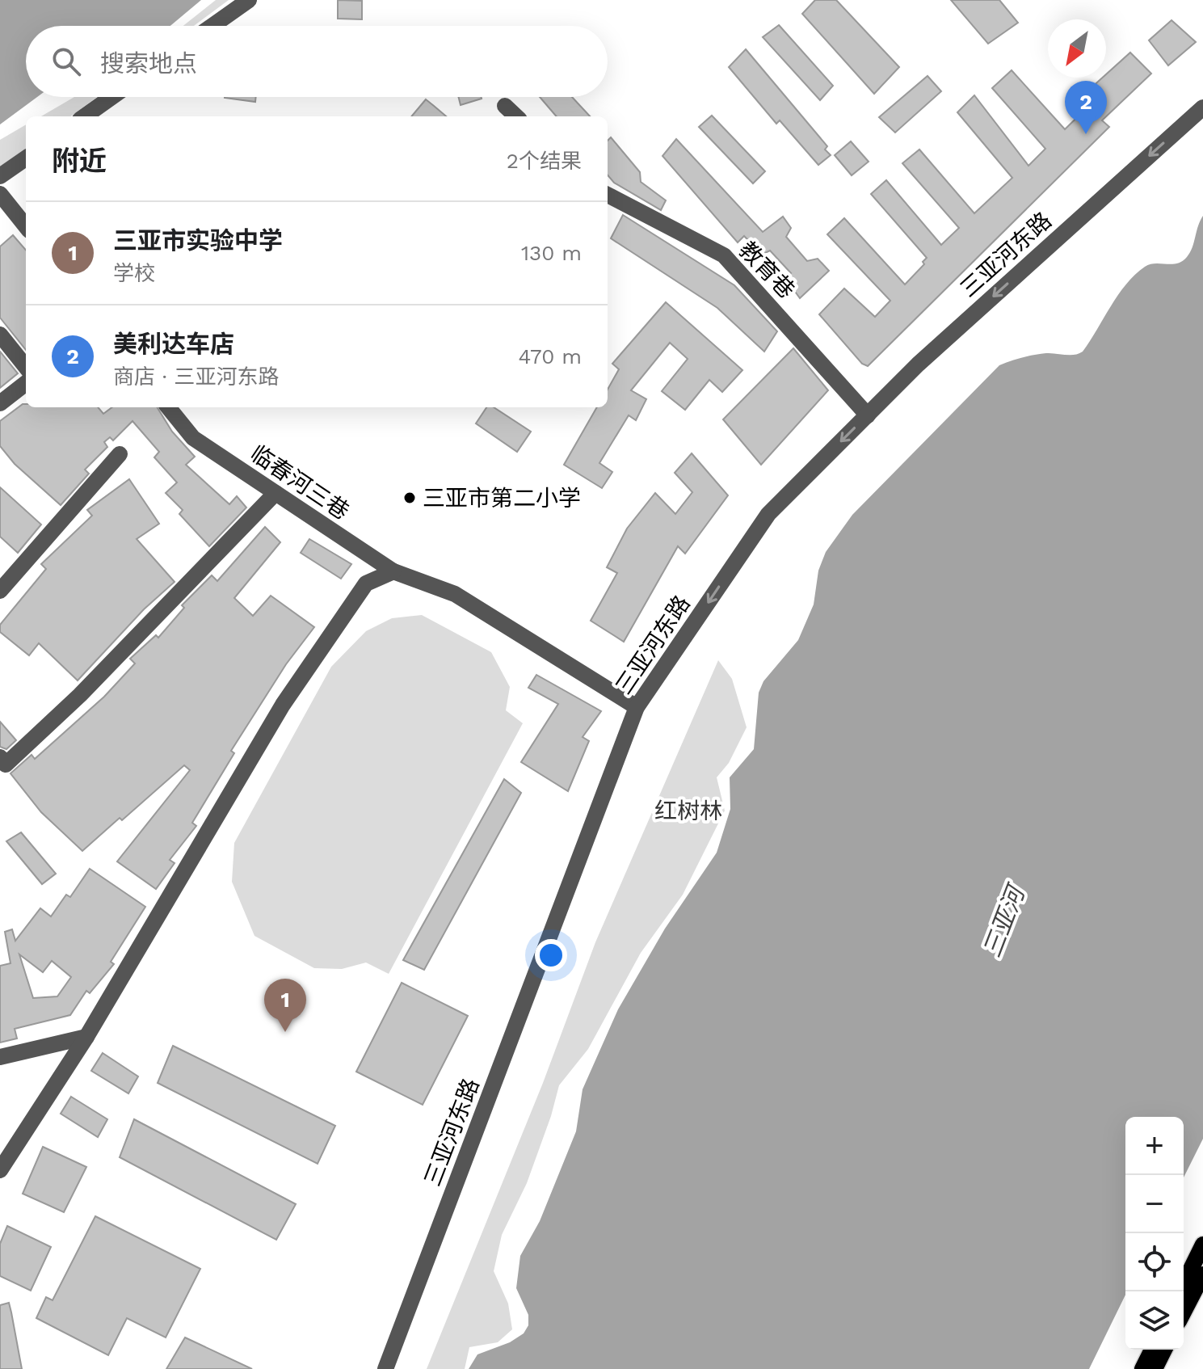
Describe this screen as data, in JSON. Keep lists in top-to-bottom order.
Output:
{
  "streets": {
    "street": ["三亚河东路", "教育巷", "临春河三巷"]
  },
  "crossings": [
    ["三亚河东路", "教育巷"],
    ["三亚河东路", "临春河三巷"]
  ],
  "one_way": ["三亚河东路"],
  "water": ["三亚河"],
  "parks": ["红树林"],
  "places": ["三亚市第二小学"],
  "north": "bottom left",
  "page": {
    "search": "搜索地点",
    "pins": ["2", "1"],
    "heading": ["附近", "2个结果"],
    "list": [
      {
        "mark": "1",
        "name": "三亚市实验中学",
        "note": "学校",
        "value": "130 m"
      },
      {
        "mark": "2",
        "name": "美利达车店",
        "note": "商店 · 三亚河东路",
        "value": "470 m"
      }
    ],
    "map_buttons": ["+", "−"]
  }
}
